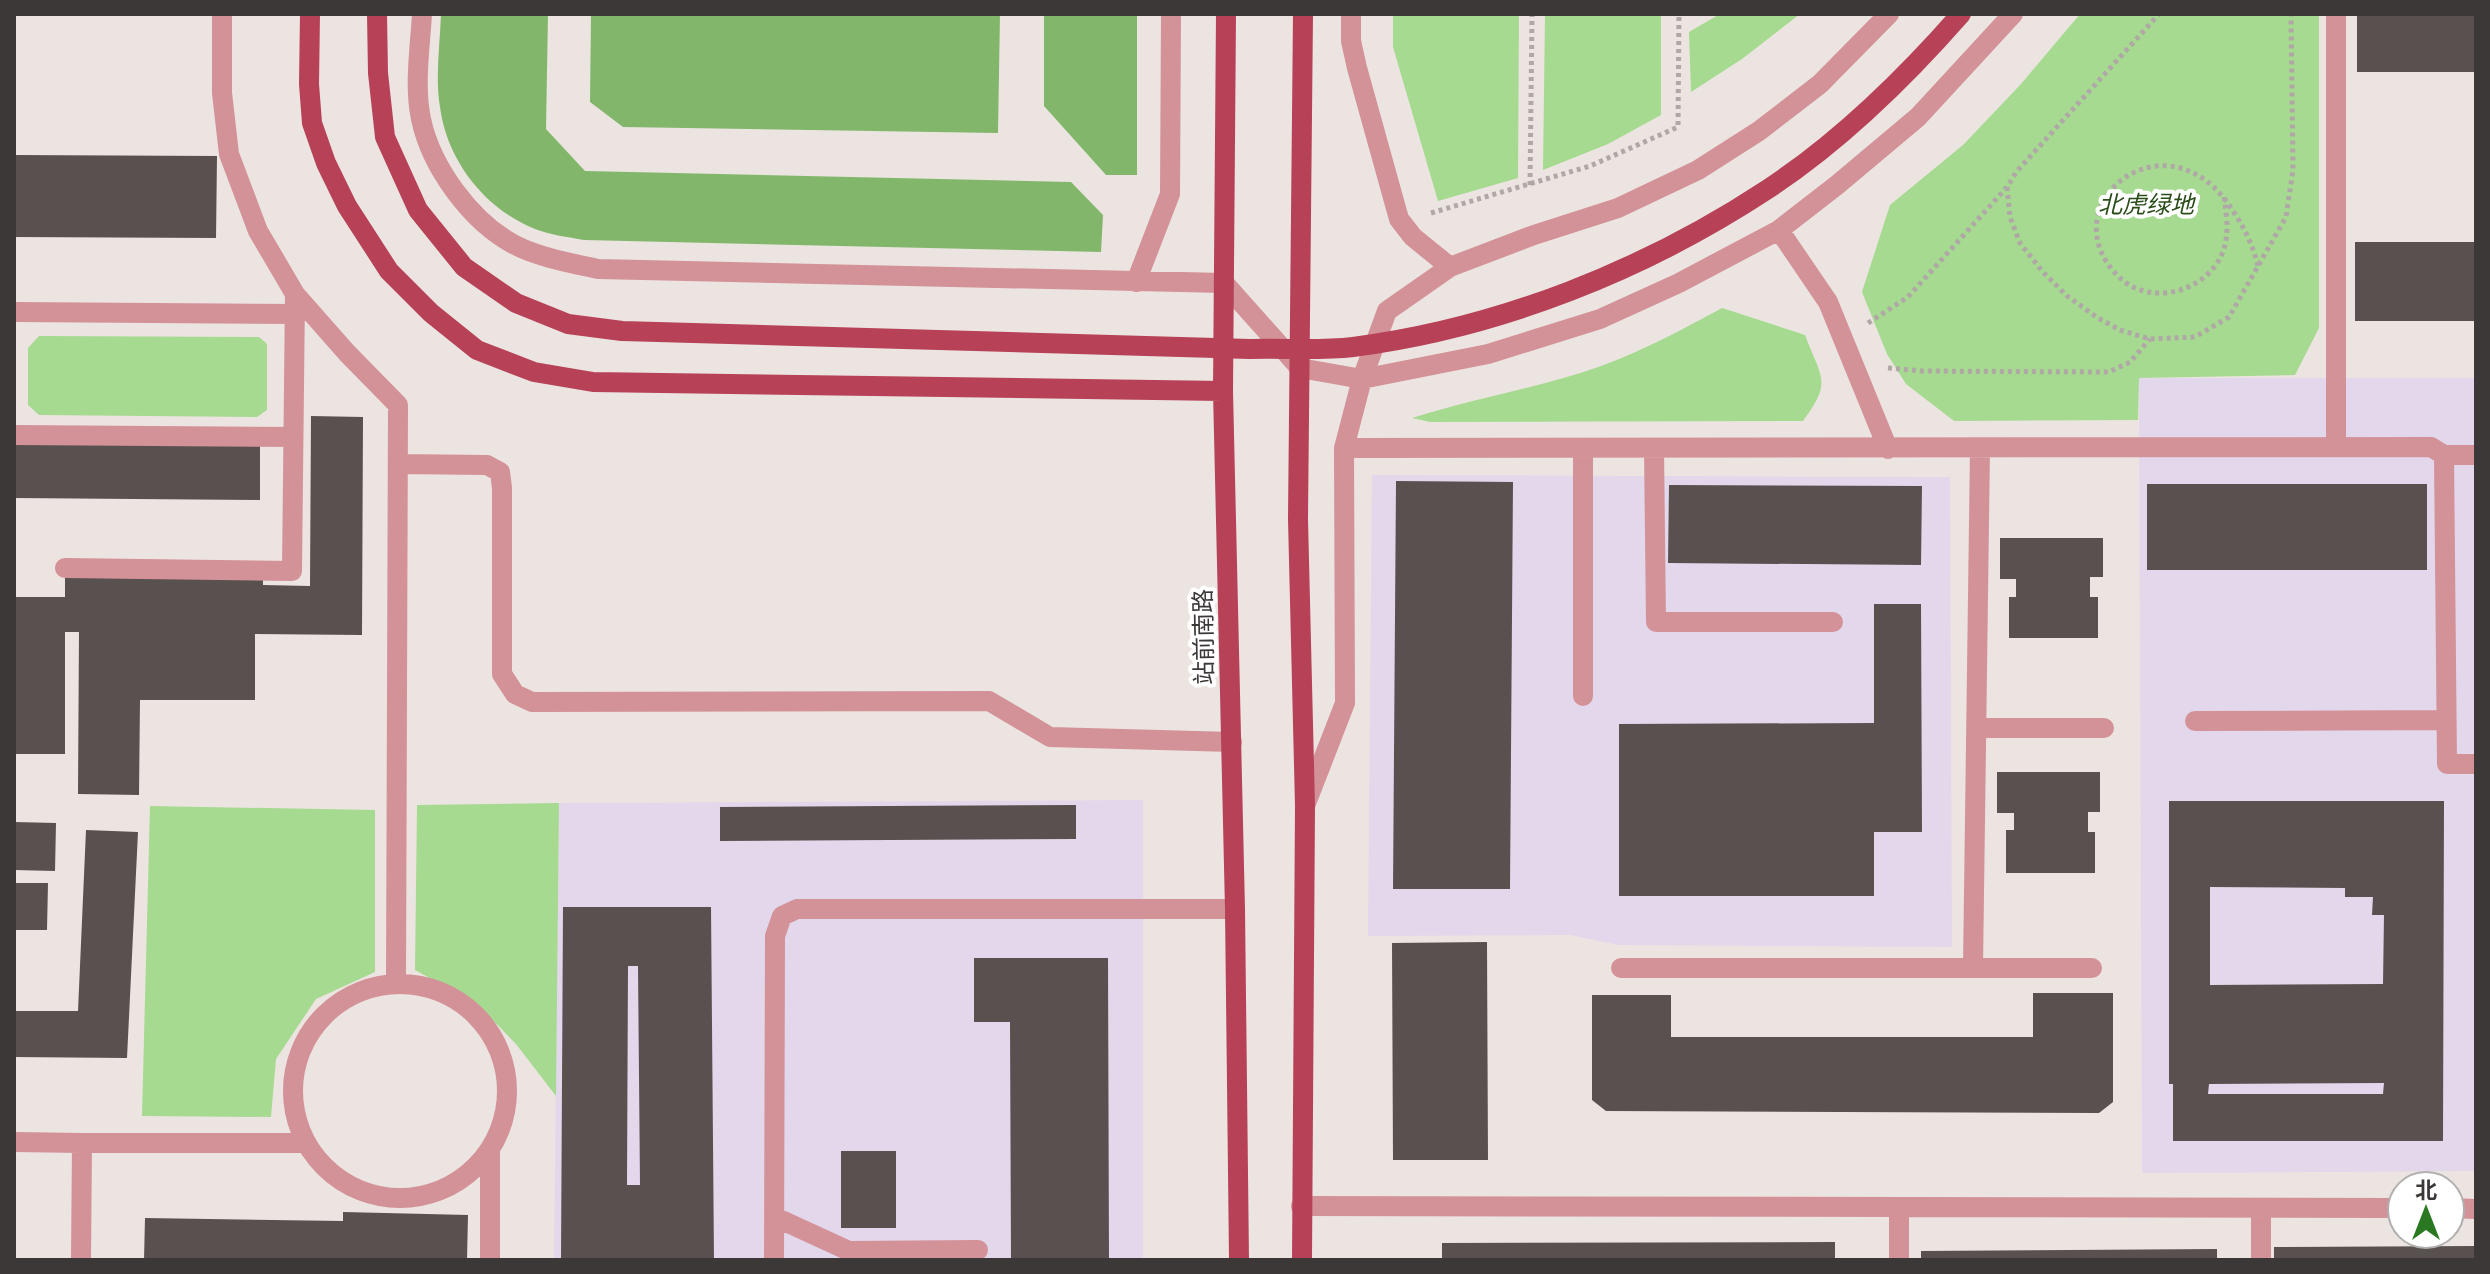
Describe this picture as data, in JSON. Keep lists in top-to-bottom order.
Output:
{
  "streets": {
    "main road": ["站前南路"]
  },
  "parks": ["北虎绿地"],
  "north": "top"
}
